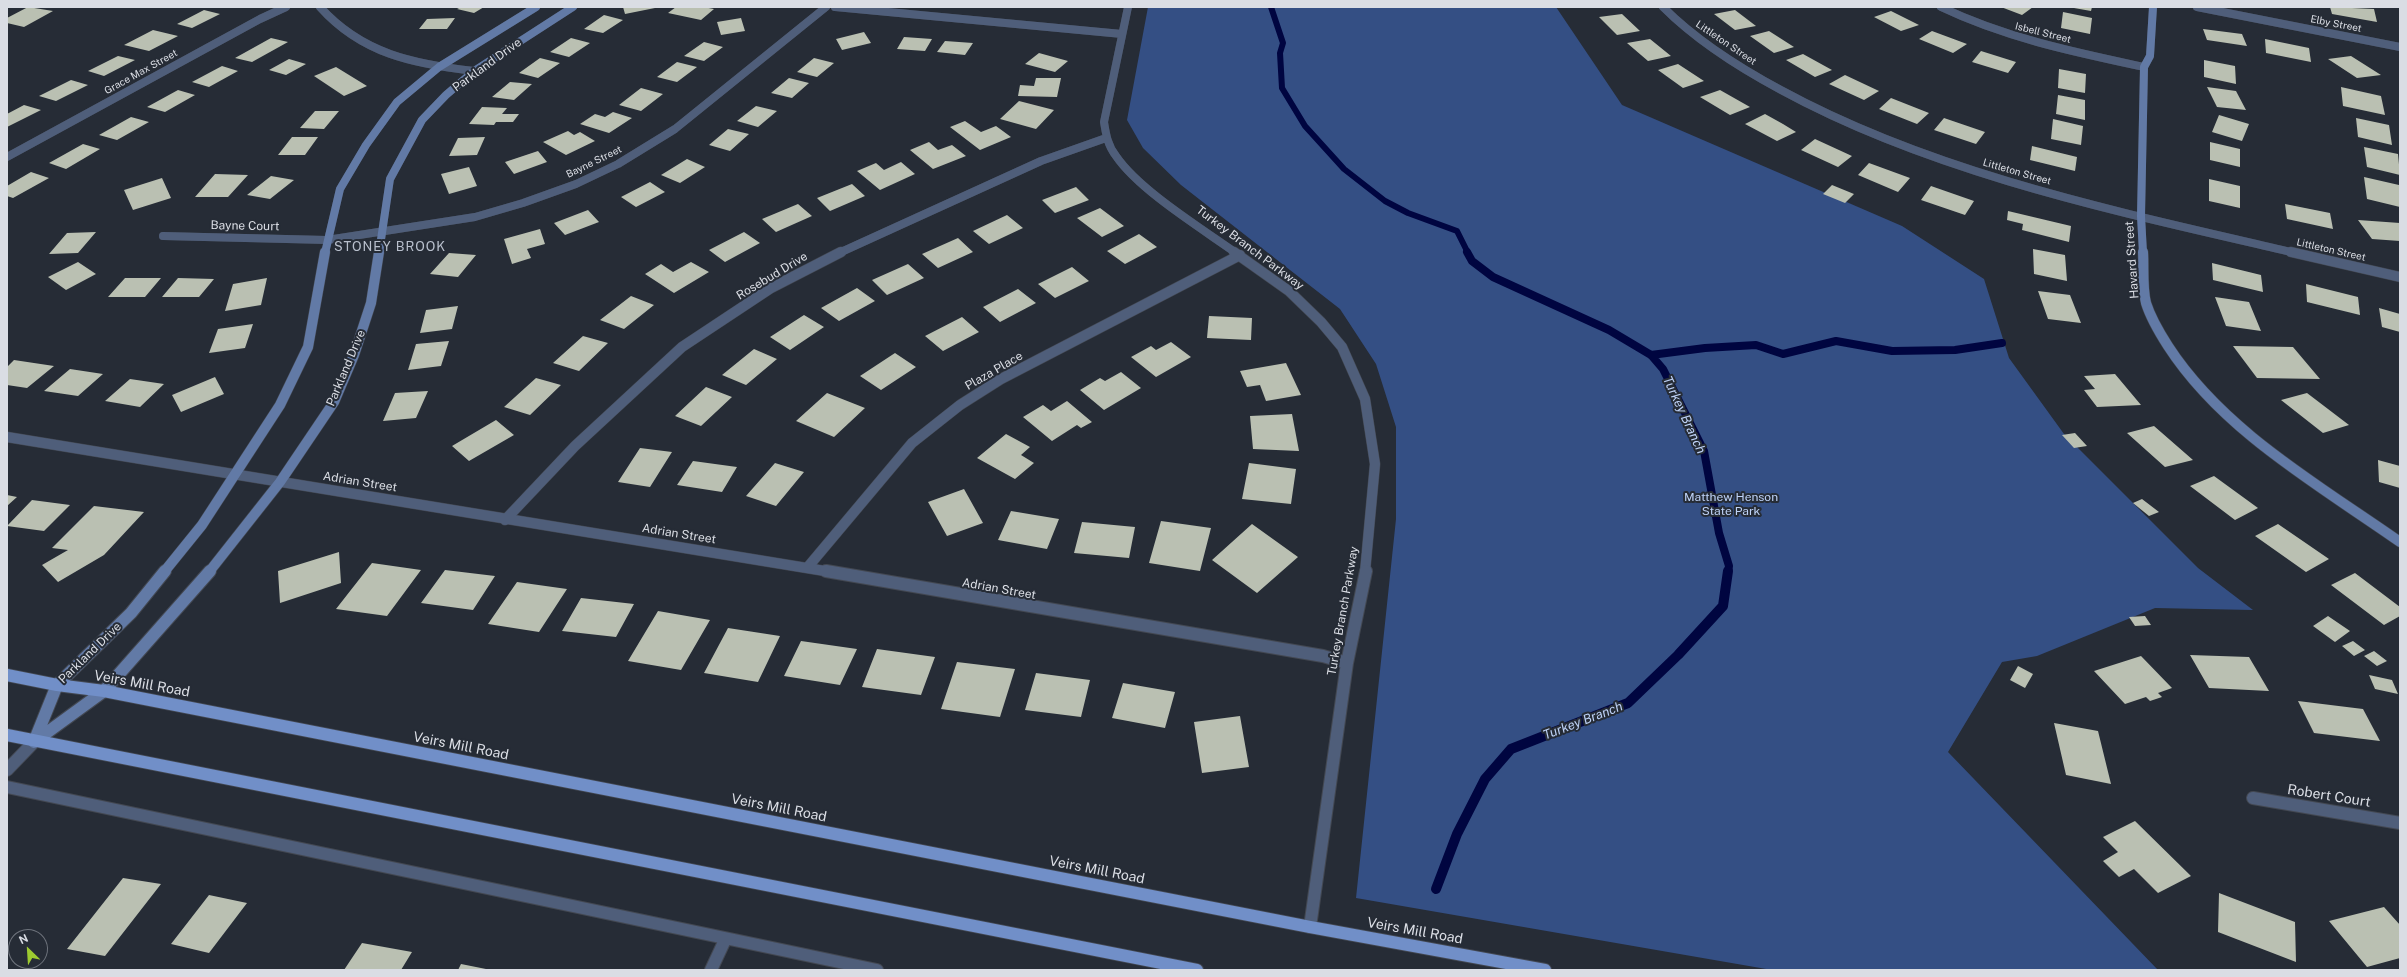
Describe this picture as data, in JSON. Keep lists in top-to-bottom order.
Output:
{
  "streets": {
    "main road": ["Veirs Mill Road"],
    "street": [
      "Elby Street",
      "Isbell Street",
      "Littleton Street",
      "Parkland Drive",
      "Grace Max Street",
      "Bayne Street",
      "Bayne Court",
      "Turkey Branch Parkway",
      "Havard Street",
      "Rosebud Drive",
      "Plaza Place",
      "Adrian Street",
      "Robert Court"
    ]
  },
  "crossings": [
    ["Isbell Street", "Havard Street"],
    ["Littleton Street", "Havard Street"],
    ["Parkland Drive", "Bayne Street"],
    ["Parkland Drive", "Bayne Court"],
    ["Parkland Drive", "Adrian Street"],
    ["Parkland Drive", "Veirs Mill Road"],
    ["Bayne Street", "Bayne Court"],
    ["Turkey Branch Parkway", "Rosebud Drive"],
    ["Turkey Branch Parkway", "Plaza Place"],
    ["Turkey Branch Parkway", "Adrian Street"],
    ["Turkey Branch Parkway", "Veirs Mill Road"],
    ["Rosebud Drive", "Adrian Street"],
    ["Plaza Place", "Adrian Street"]
  ],
  "districts": ["STONEY BROOK"],
  "water": ["Turkey Branch"],
  "parks": ["Matthew Henson State Park"],
  "north": "top left"
}
